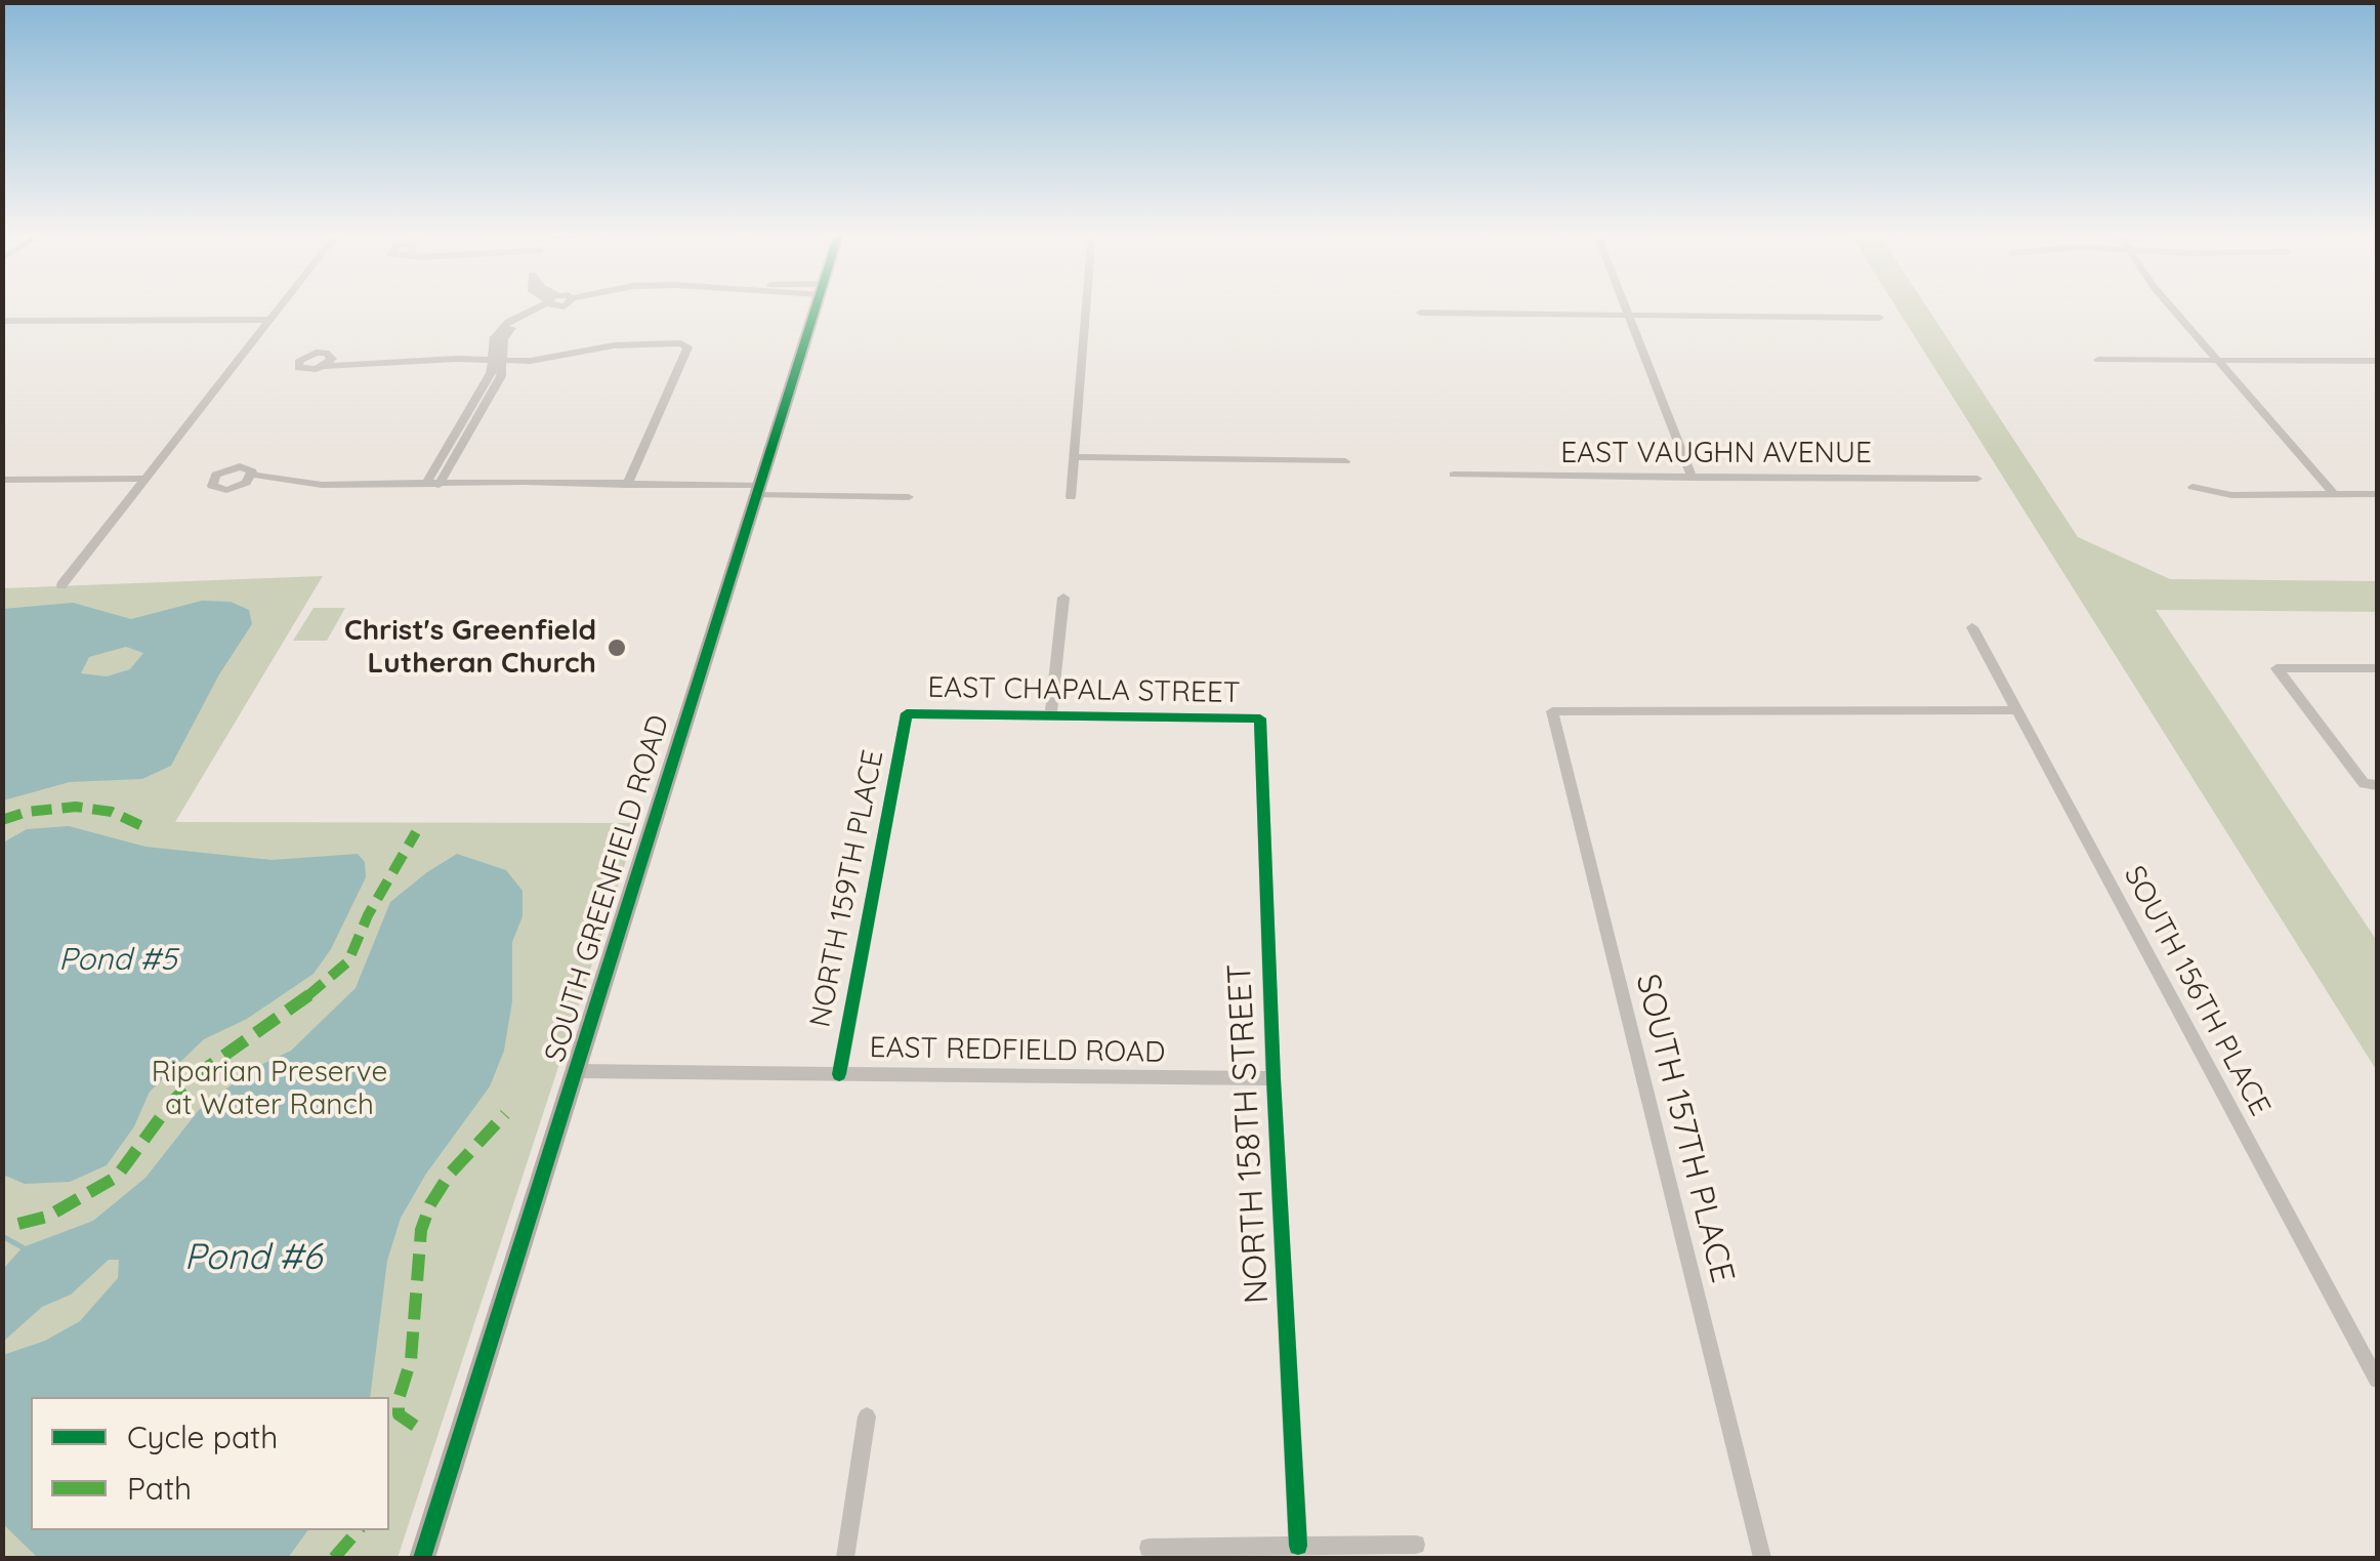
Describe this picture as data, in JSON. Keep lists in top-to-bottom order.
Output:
{
  "streets": {
    "main road": ["SOUTH GREENFIELD ROAD"],
    "street": [
      "EAST VAUGHN AVENUE",
      "EAST CHAPALA STREET",
      "NORTH 159TH PLACE",
      "SOUTH 156TH PLACE",
      "EAST REDFIELD ROAD",
      "SOUTH 157TH PLACE",
      "NORTH 158TH STREET"
    ]
  },
  "crossings": [
    ["EAST CHAPALA STREET", "NORTH 159TH PLACE"],
    ["EAST CHAPALA STREET", "NORTH 158TH STREET"],
    ["SOUTH GREENFIELD ROAD", "EAST REDFIELD ROAD"],
    ["NORTH 159TH PLACE", "EAST REDFIELD ROAD"],
    ["SOUTH 156TH PLACE", "SOUTH 157TH PLACE"],
    ["EAST REDFIELD ROAD", "NORTH 158TH STREET"]
  ],
  "water": ["Pond #5", "Pond #6"],
  "parks": ["Riparian Preserve at Water Ranch"],
  "places": ["Christ's Greenfield Lutheran Church"],
  "legend": ["Cycle path", "Path"]
}
